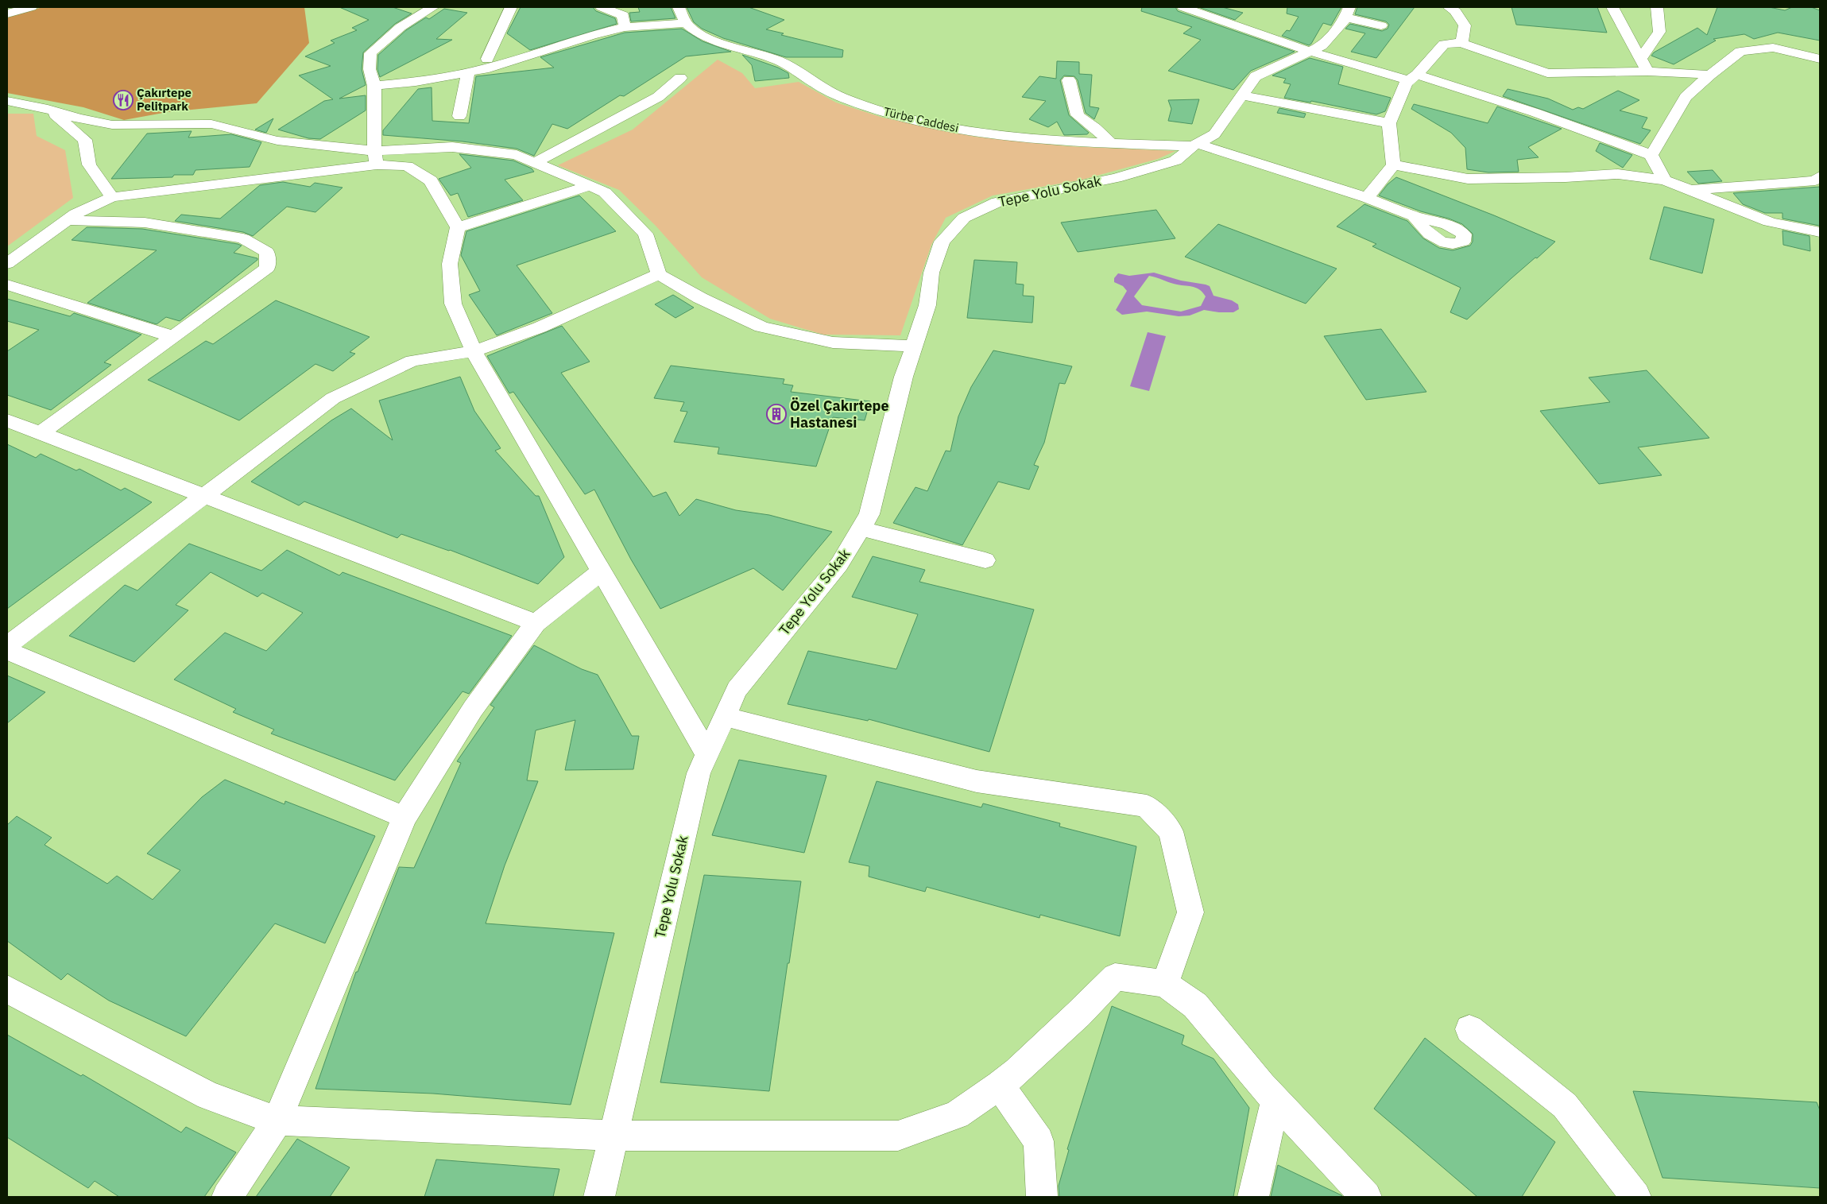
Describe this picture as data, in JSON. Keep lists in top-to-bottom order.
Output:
{
  "streets": {
    "street": ["Türbe Caddesi", "Tepe Yolu Sokak"]
  },
  "crossings": [
    ["Türbe Caddesi", "Tepe Yolu Sokak"]
  ],
  "places": {
    "restaurant": ["Çakırtepe Pelitpark"],
    "building": ["Özel Çakırtepe Hastanesi"]
  }
}
